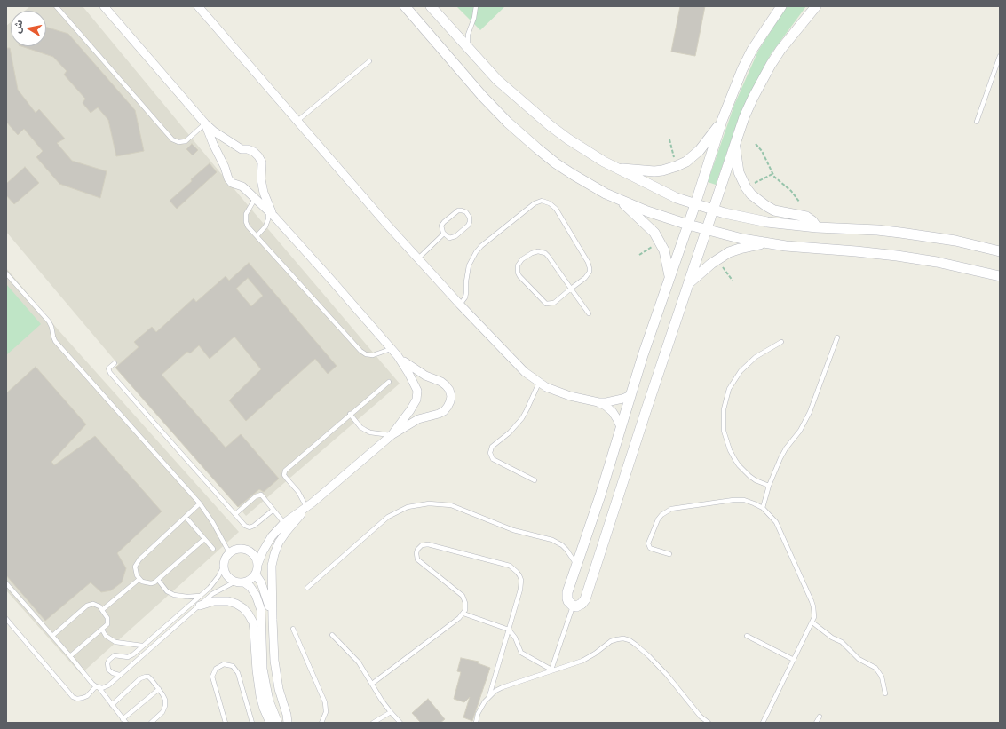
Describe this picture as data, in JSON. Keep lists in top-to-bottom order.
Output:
{
  "north": "left"
}
